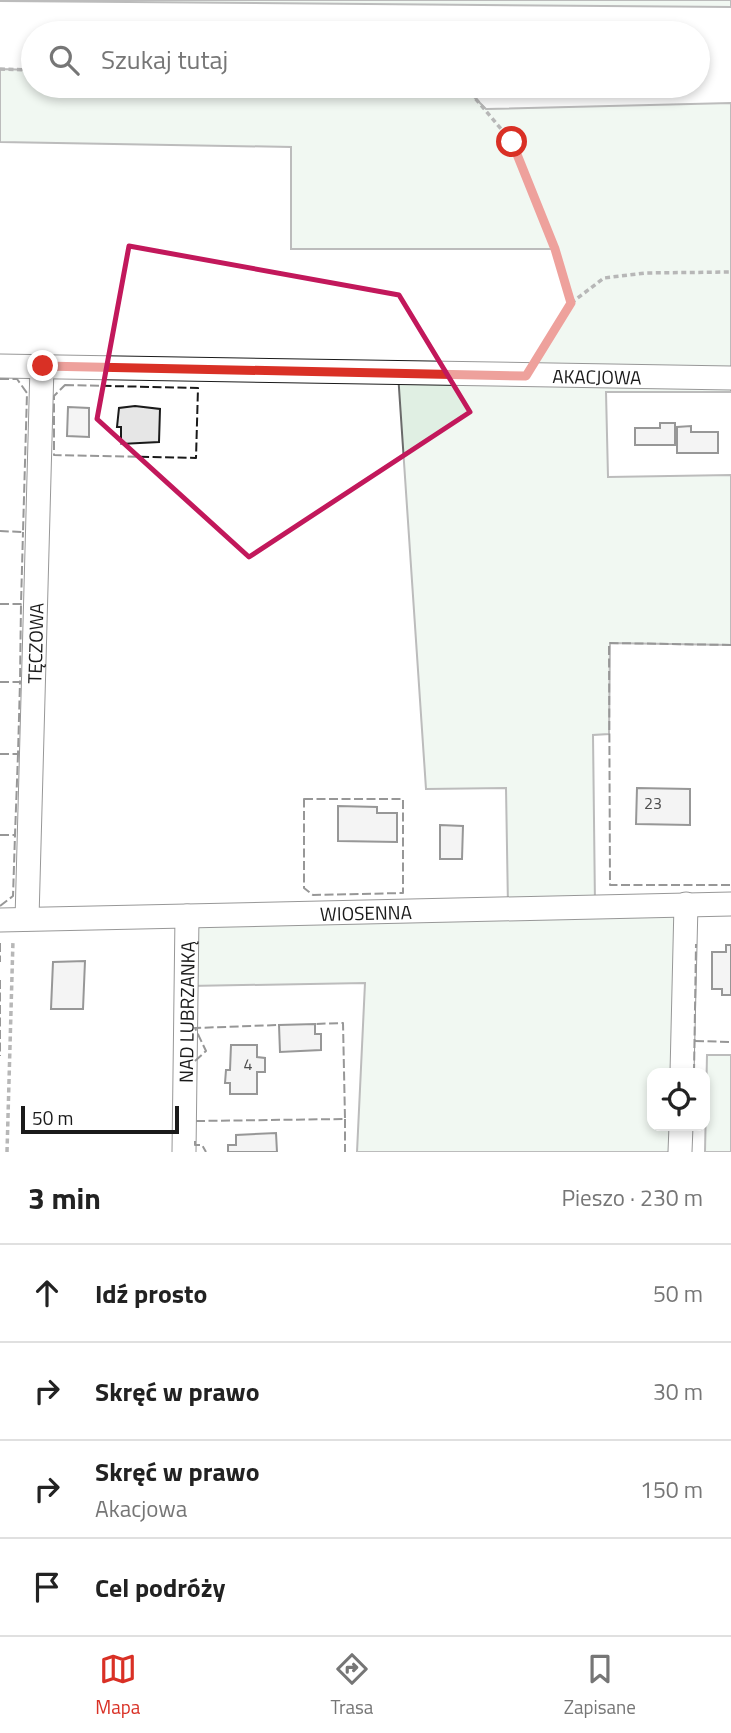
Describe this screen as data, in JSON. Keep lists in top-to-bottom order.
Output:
{
  "streets": {
    "street": [
      "AKACJOWA",
      "TĘCZOWA",
      "WIOSENNA",
      "NAD LUBRZANKĄ"
    ]
  },
  "crossings": [
    ["AKACJOWA", "TĘCZOWA"],
    ["TĘCZOWA", "WIOSENNA"],
    ["WIOSENNA", "NAD LUBRZANKĄ"]
  ],
  "house_numbers": ["23", "4"],
  "scale_bar": "50 m",
  "page": {
    "search": "Szukaj tutaj",
    "scale": "50 m",
    "heading": ["3 min", "Pieszo · 230 m"],
    "list": [
      ["Idź prosto", "50 m"],
      ["Skręć w prawo", "30 m"],
      ["Skręć w prawo", "Akacjowa", "150 m"],
      "Cel podróży"
    ],
    "nav": ["Mapa", "Trasa", "Zapisane"]
  }
}
